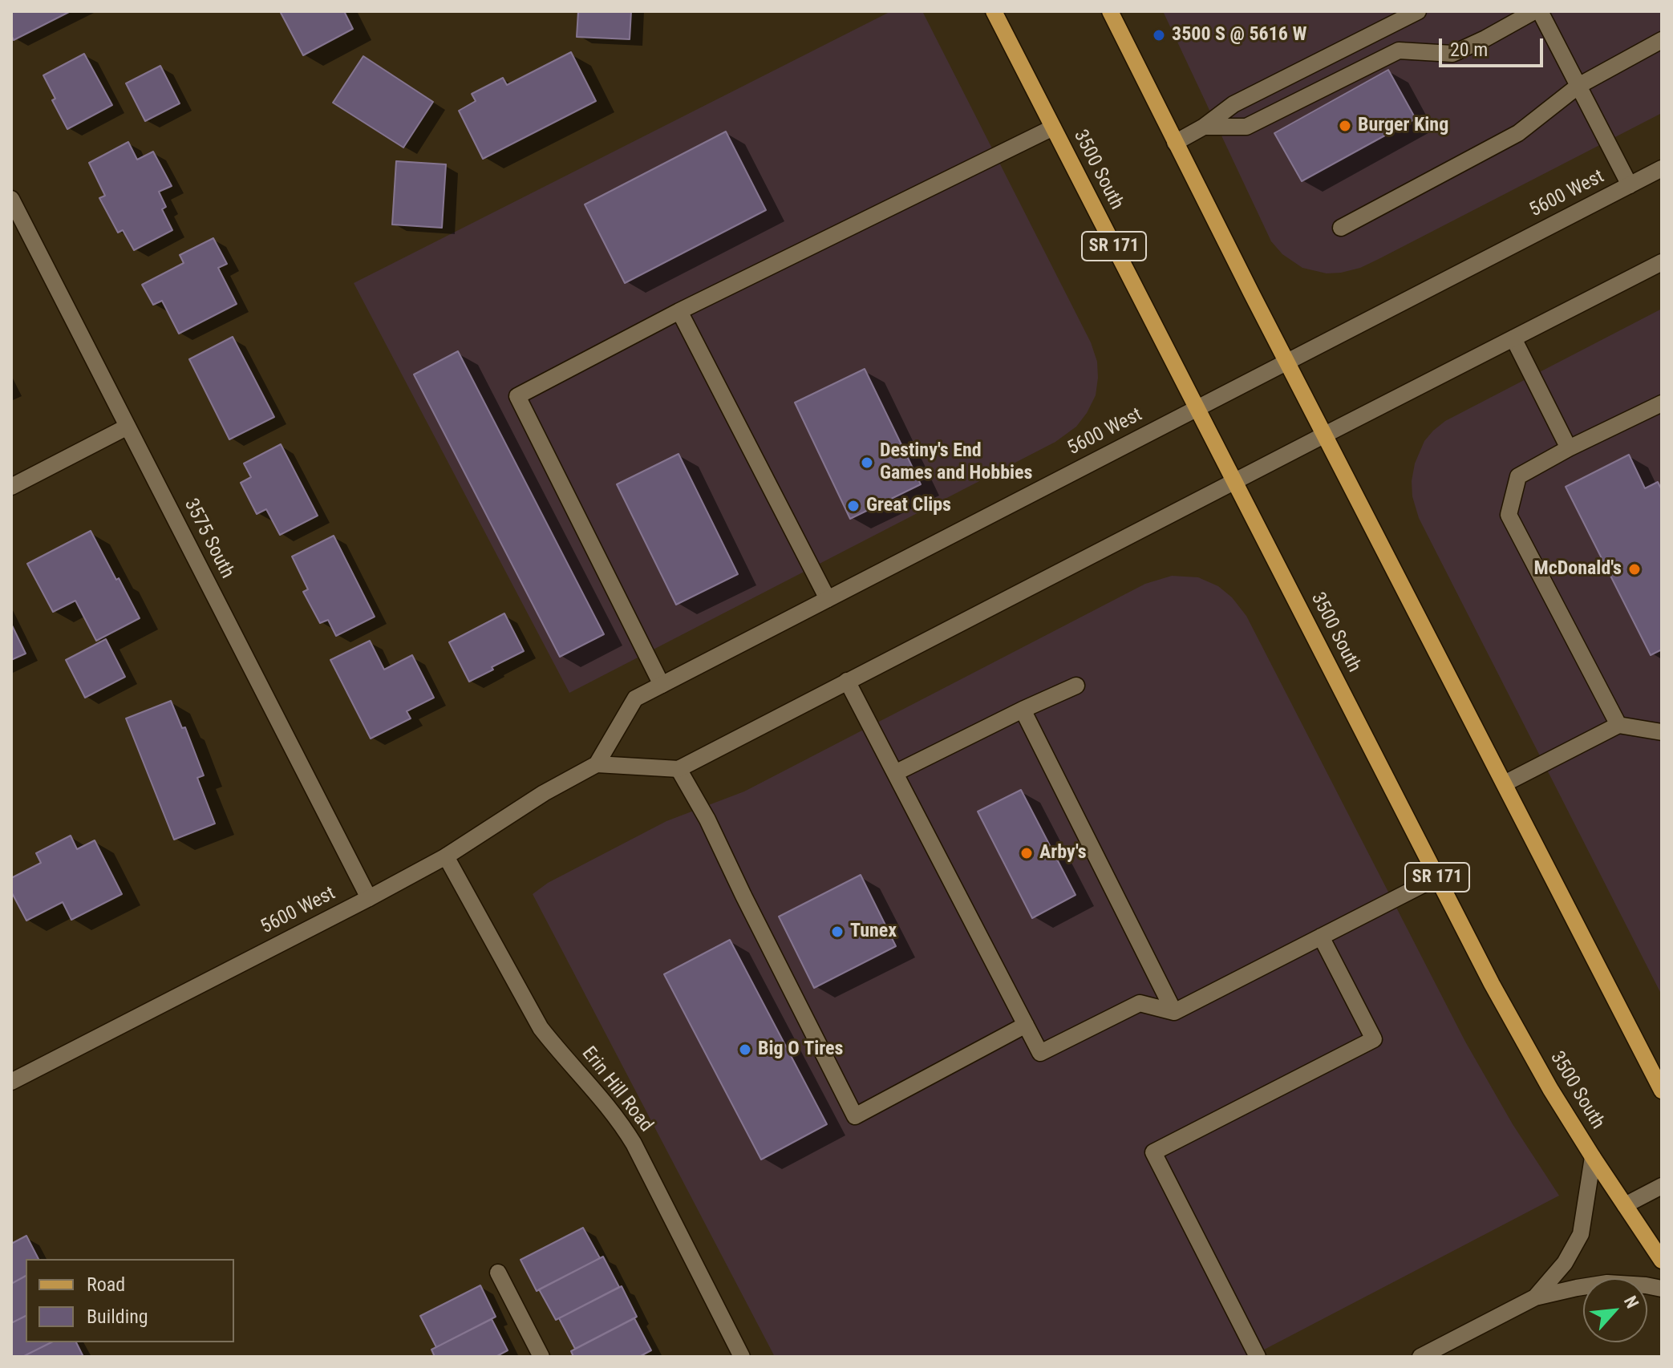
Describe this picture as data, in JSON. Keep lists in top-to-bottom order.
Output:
{
  "streets": {
    "main road": [
      "3500 South",
      "5600 West",
      "SR 171",
      "3575 South",
      "Erin Hill Road"
    ]
  },
  "crossings": [
    ["3500 South", "5600 West"],
    ["5600 West", "3575 South"],
    ["5600 West", "Erin Hill Road"]
  ],
  "places": [
    "3500 S @ 5616 W",
    "Burger King",
    "Destiny's End Games and Hobbies",
    "Great Clips",
    "McDonald's",
    "Arby's",
    "Tunex",
    "Big O Tires"
  ],
  "legend": ["Road", "Building"],
  "scale_bar": "20 m",
  "north": "top right"
}
